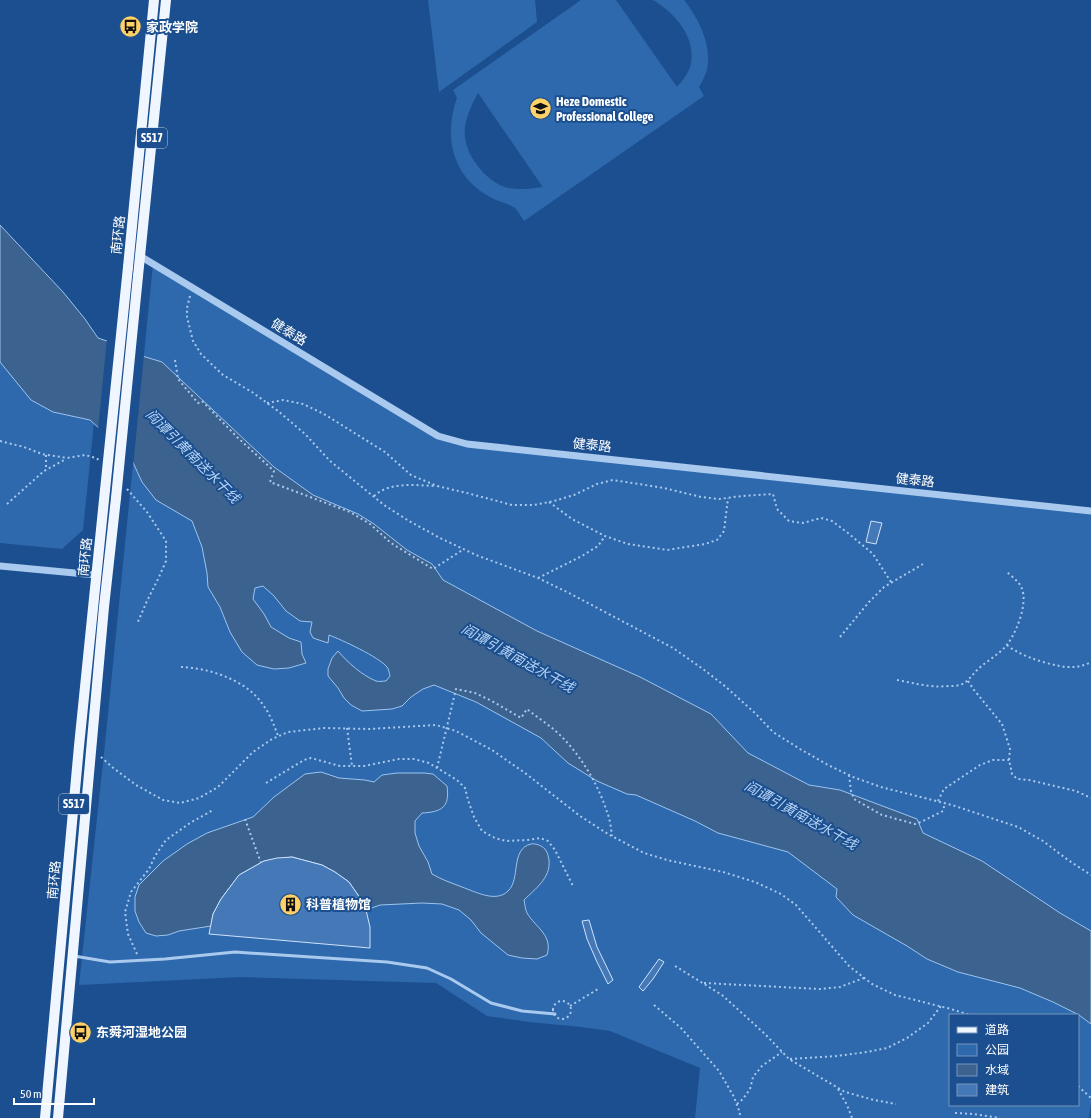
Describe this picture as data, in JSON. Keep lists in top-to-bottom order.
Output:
{
  "streets": {
    "main road": ["S517", "南环路"],
    "street": ["健泰路"]
  },
  "crossings": [
    ["南环路", "健泰路"]
  ],
  "water": ["阎谭引黄南送水干线"],
  "places": {
    "bus stop": ["家政学院", "东舜河湿地公园"],
    "school or university": ["Heze Domestic Professional College"],
    "building": ["科普植物馆"]
  },
  "legend": [
    "道路",
    "公园",
    "水域",
    "建筑"
  ],
  "scale_bar": "50 m"
}
